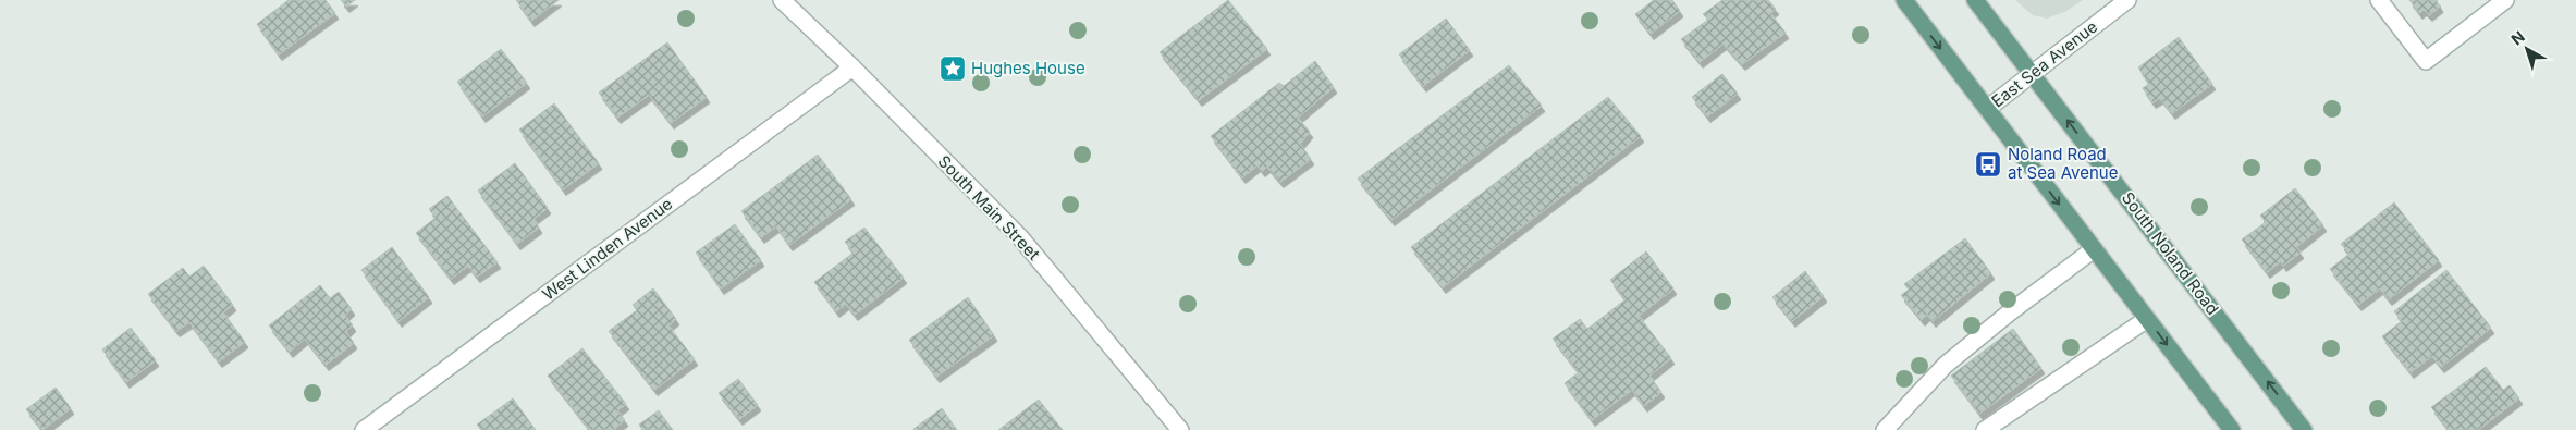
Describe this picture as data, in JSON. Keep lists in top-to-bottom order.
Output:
{
  "streets": {
    "main road": ["South Noland Road"],
    "street": ["East Sea Avenue", "South Main Street", "West Linden Avenue"]
  },
  "crossings": [
    ["East Sea Avenue", "South Noland Road"],
    ["South Main Street", "West Linden Avenue"]
  ],
  "places": {
    "place": ["Hughes House"],
    "bus stop": ["Noland Road at Sea Avenue"]
  },
  "north": "top left"
}
